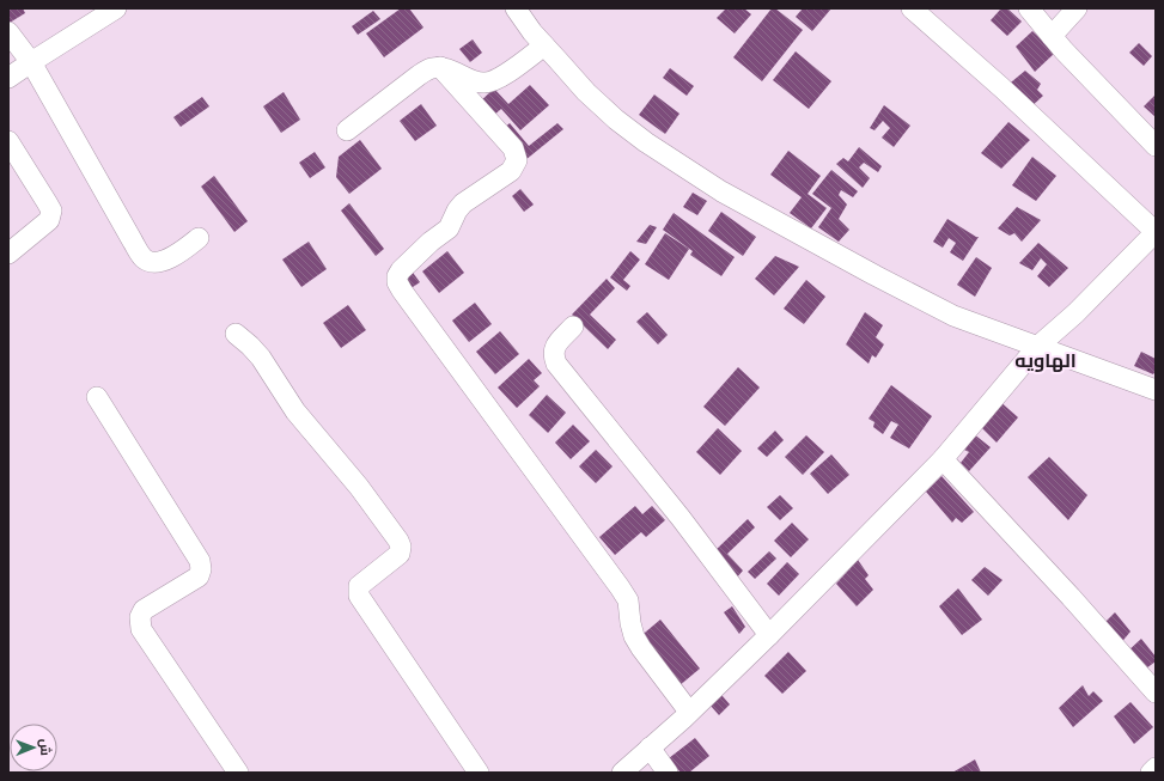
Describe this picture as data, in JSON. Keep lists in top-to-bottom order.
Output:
{
  "districts": ["الهاويه"],
  "north": "right"
}
